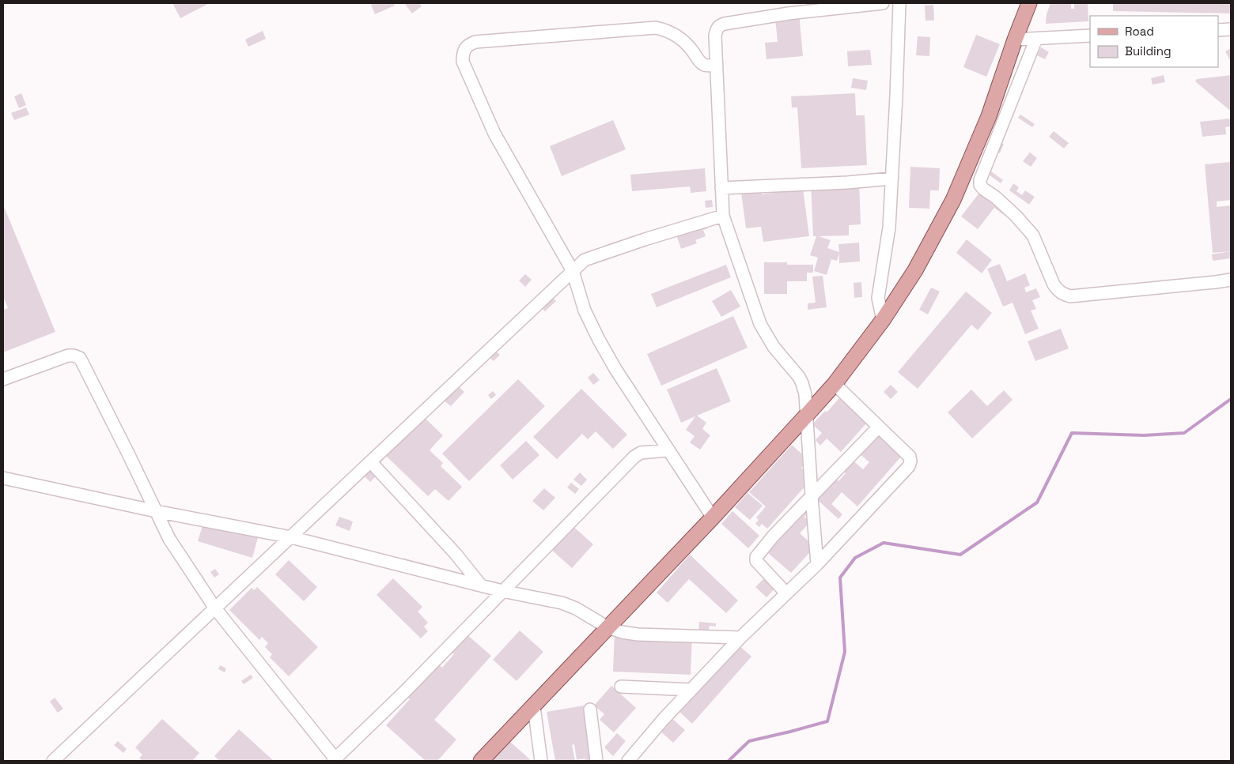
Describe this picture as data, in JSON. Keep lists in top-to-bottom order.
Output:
{
  "legend": ["Road", "Building"]
}
